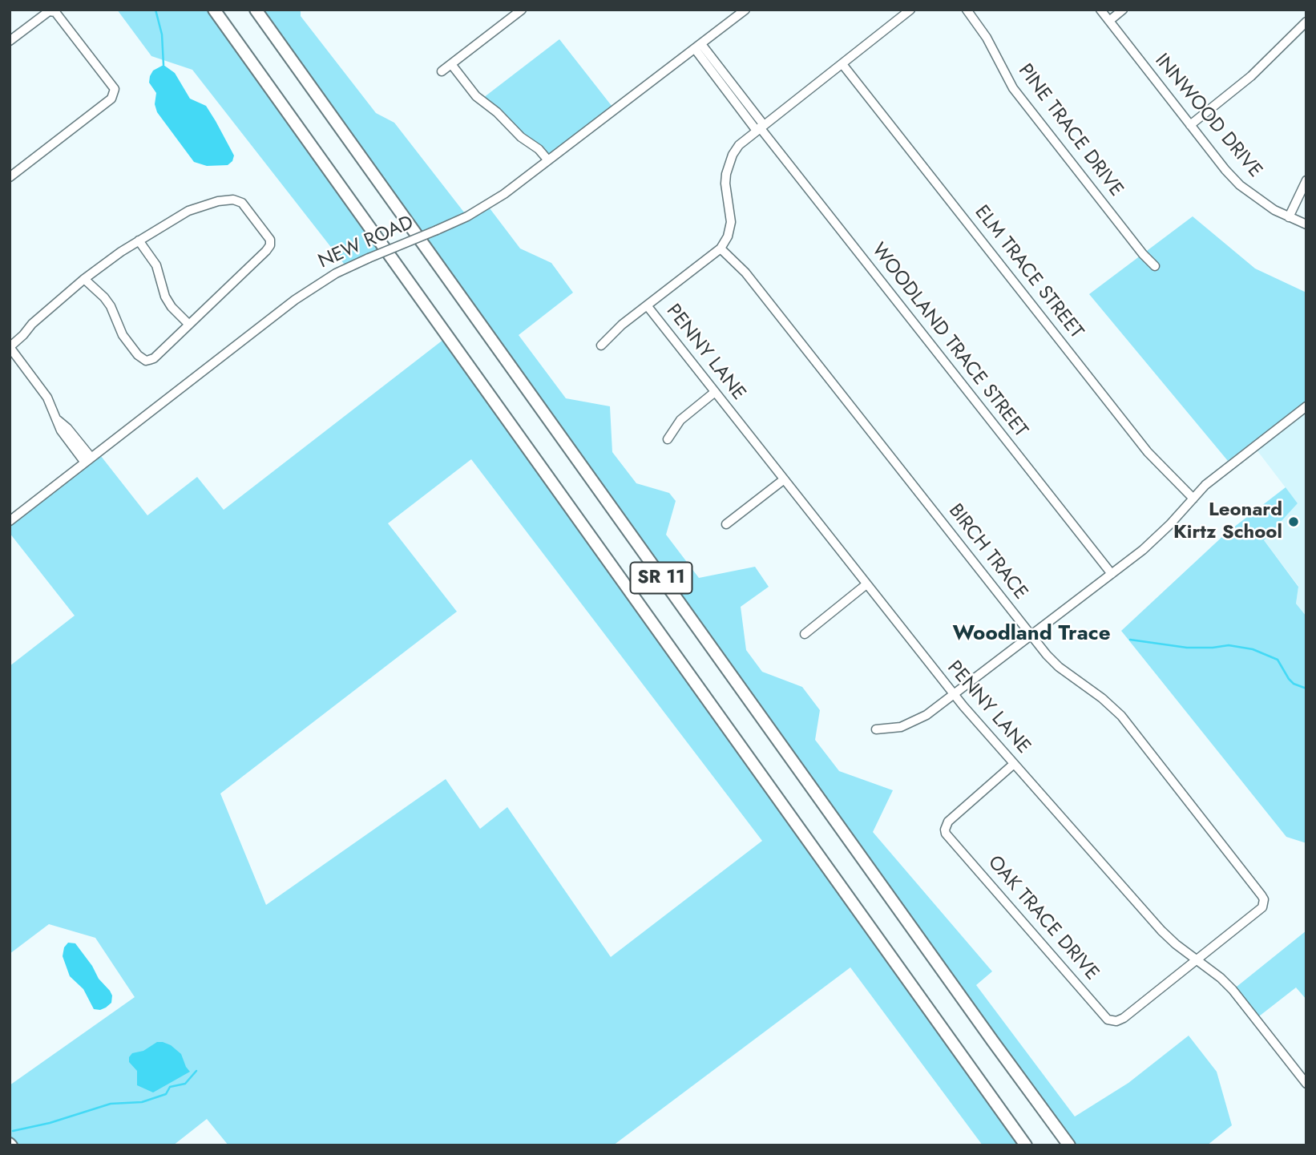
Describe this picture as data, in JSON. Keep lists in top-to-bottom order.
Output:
{
  "streets": {
    "highway": ["SR 11"],
    "street": [
      "INNWOOD DRIVE",
      "PINE TRACE DRIVE",
      "NEW ROAD",
      "ELM TRACE STREET",
      "WOODLAND TRACE STREET",
      "PENNY LANE",
      "BIRCH TRACE",
      "OAK TRACE DRIVE"
    ]
  },
  "crossings": [
    ["NEW ROAD", "WOODLAND TRACE STREET"],
    ["PENNY LANE", "BIRCH TRACE"],
    ["PENNY LANE", "OAK TRACE DRIVE"],
    ["BIRCH TRACE", "OAK TRACE DRIVE"]
  ],
  "districts": ["Woodland Trace"],
  "places": ["Leonard Kirtz School"]
}
